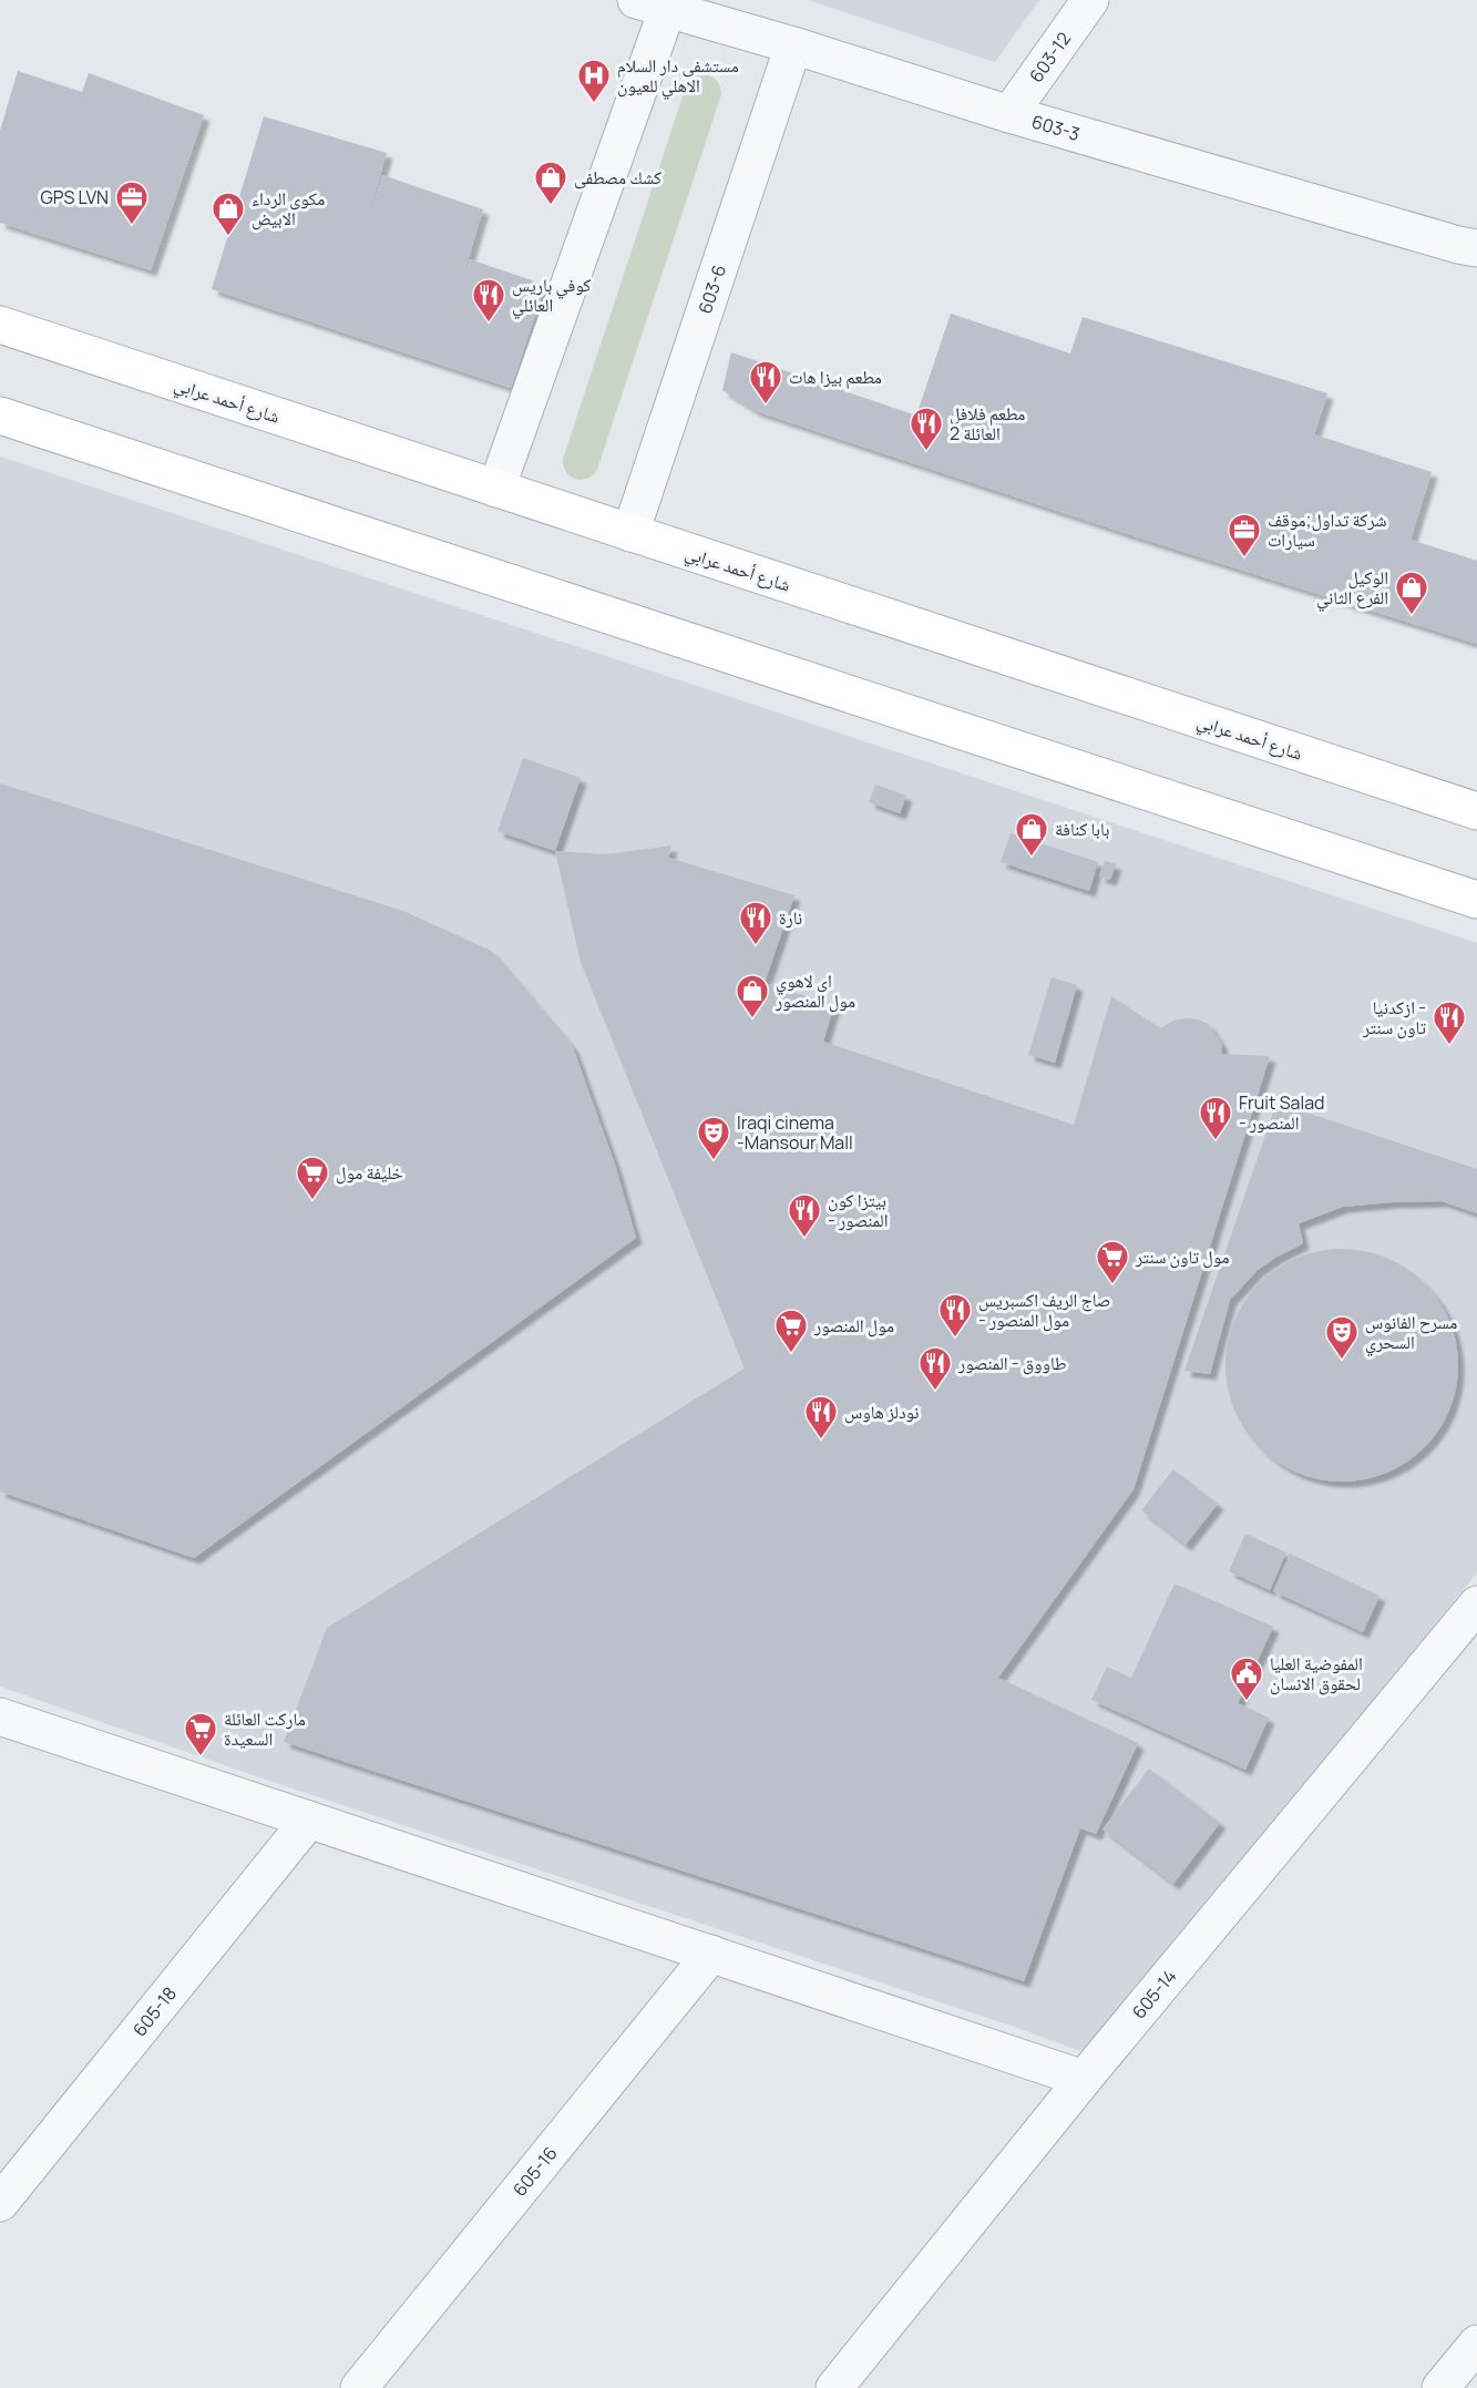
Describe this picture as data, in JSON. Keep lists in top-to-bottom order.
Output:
{
  "streets": {
    "main road": ["شارع أحمد عرابي"],
    "street": [
      "603-12",
      "603-3",
      "603-6",
      "605-14",
      "605-18",
      "605-16"
    ]
  },
  "crossings": [
    ["603-12", "603-3"],
    ["603-3", "603-6"],
    ["603-6", "شارع أحمد عرابي"]
  ],
  "places": {
    "hospital": ["مستشفى دار السلام الاهلي للعيون"],
    "shop": [
      "كشك مصطفى",
      "مكوى الرداء الابيض",
      "الوكيل الفرع الثاني",
      "بابا كنافة",
      "اي لاهوي مول المنصور"
    ],
    "office": ["GPS LVN", "شركة تداول;موقف سيارات"],
    "restaurant": [
      "كوفي باريس العائلي",
      "مطعم بيزا هات",
      "مطعم فلافل العائلة 2",
      "نارة",
      "ازكدنيا - تاون سنتر",
      "Fruit Salad - المنصور",
      "بيتزا كون - المنصور",
      "صاج الريف اكسبريس - مول المنصور",
      "طاووق - المنصور",
      "نودلز هاوس"
    ],
    "theatre": ["Iraqi cinema -Mansour Mall", "مسرح الفانوس السحري"],
    "supermarket": [
      "خليفة مول",
      "مول تاون سنتر",
      "مول المنصور",
      "ماركت العائلة السعيدة"
    ],
    "public building": ["المفوضية العليا لحقوق الانسان"]
  }
}
